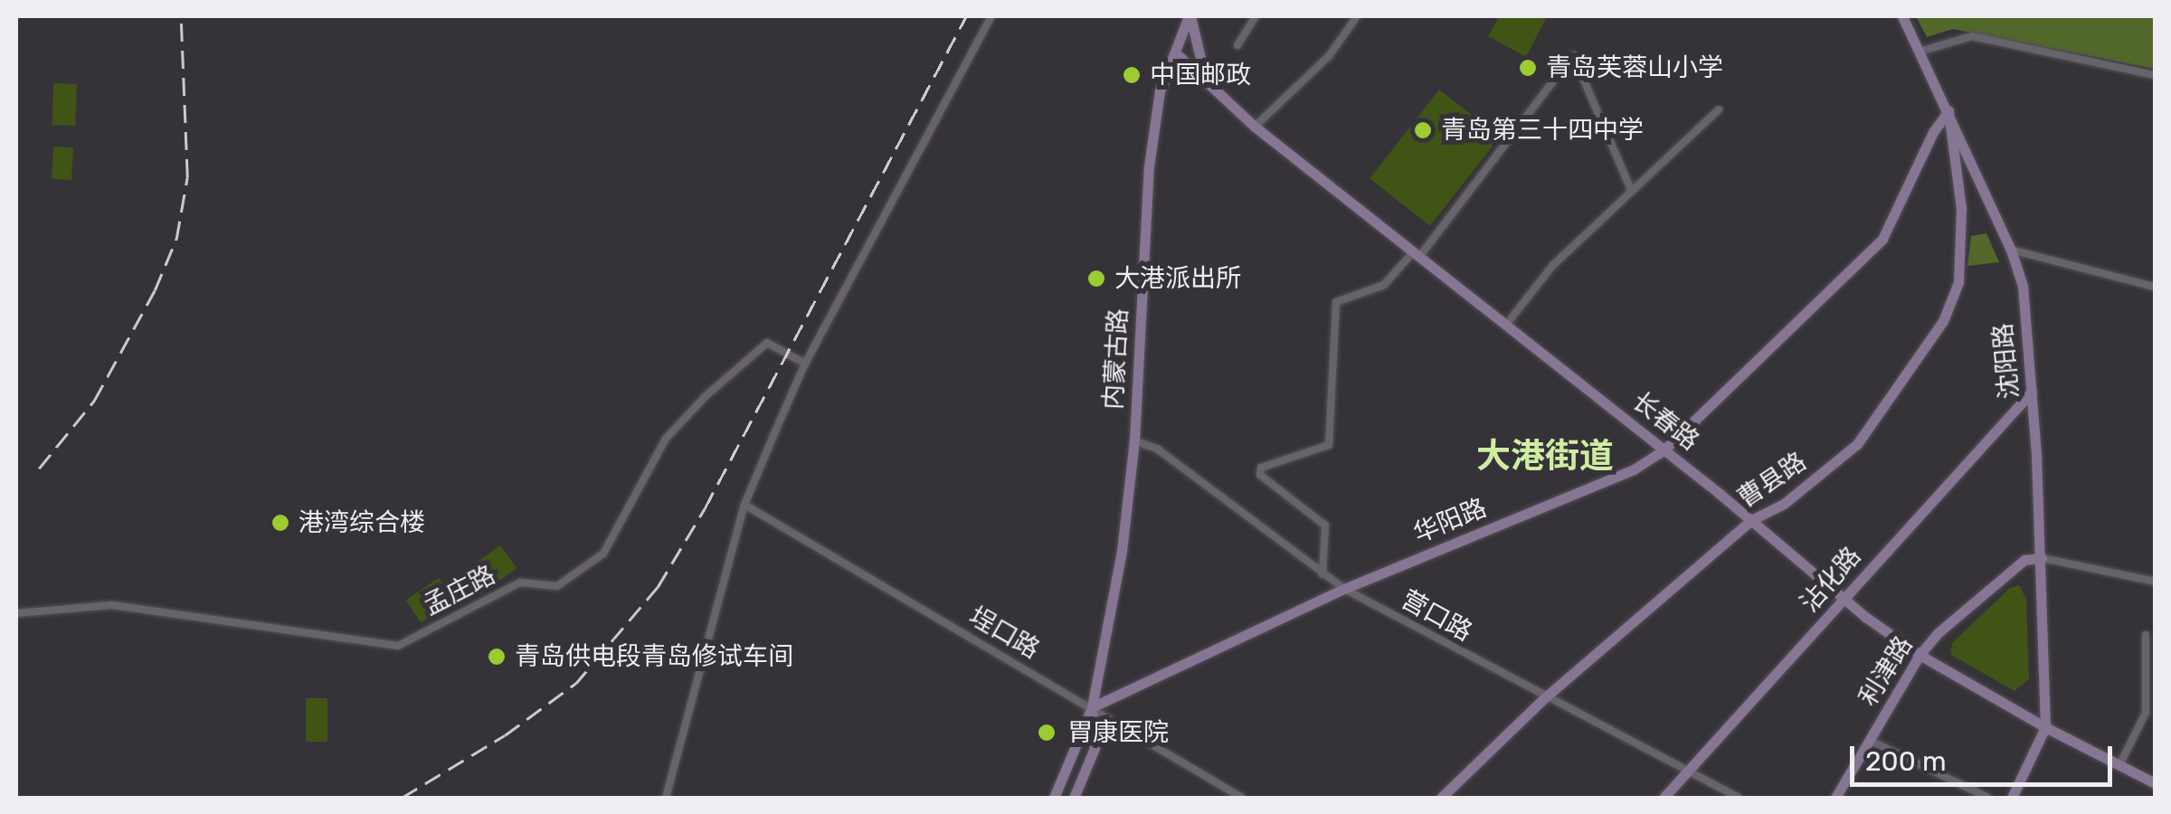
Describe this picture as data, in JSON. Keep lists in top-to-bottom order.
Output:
{
  "streets": {
    "street": [
      "内蒙古路",
      "沈阳路",
      "长春路",
      "曹县路",
      "华阳路",
      "沾化路",
      "孟庄路",
      "营口路",
      "埕口路",
      "利津路"
    ]
  },
  "crossings": [
    ["内蒙古路", "长春路"],
    ["内蒙古路", "华阳路"],
    ["内蒙古路", "营口路"],
    ["内蒙古路", "埕口路"],
    ["沈阳路", "长春路"],
    ["沈阳路", "曹县路"],
    ["沈阳路", "华阳路"],
    ["沈阳路", "沾化路"],
    ["沈阳路", "利津路"],
    ["长春路", "曹县路"],
    ["长春路", "华阳路"],
    ["长春路", "沾化路"],
    ["长春路", "利津路"],
    ["曹县路", "华阳路"],
    ["曹县路", "营口路"],
    ["华阳路", "营口路"],
    ["华阳路", "埕口路"],
    ["沾化路", "营口路"]
  ],
  "districts": ["大港街道"],
  "places": [
    "青岛芙蓉山小学",
    "中国邮政",
    "青岛第三十四中学",
    "大港派出所",
    "港湾综合楼",
    "青岛供电段青岛修试车间",
    "胃康医院"
  ],
  "scale_bar": "200 m"
}
